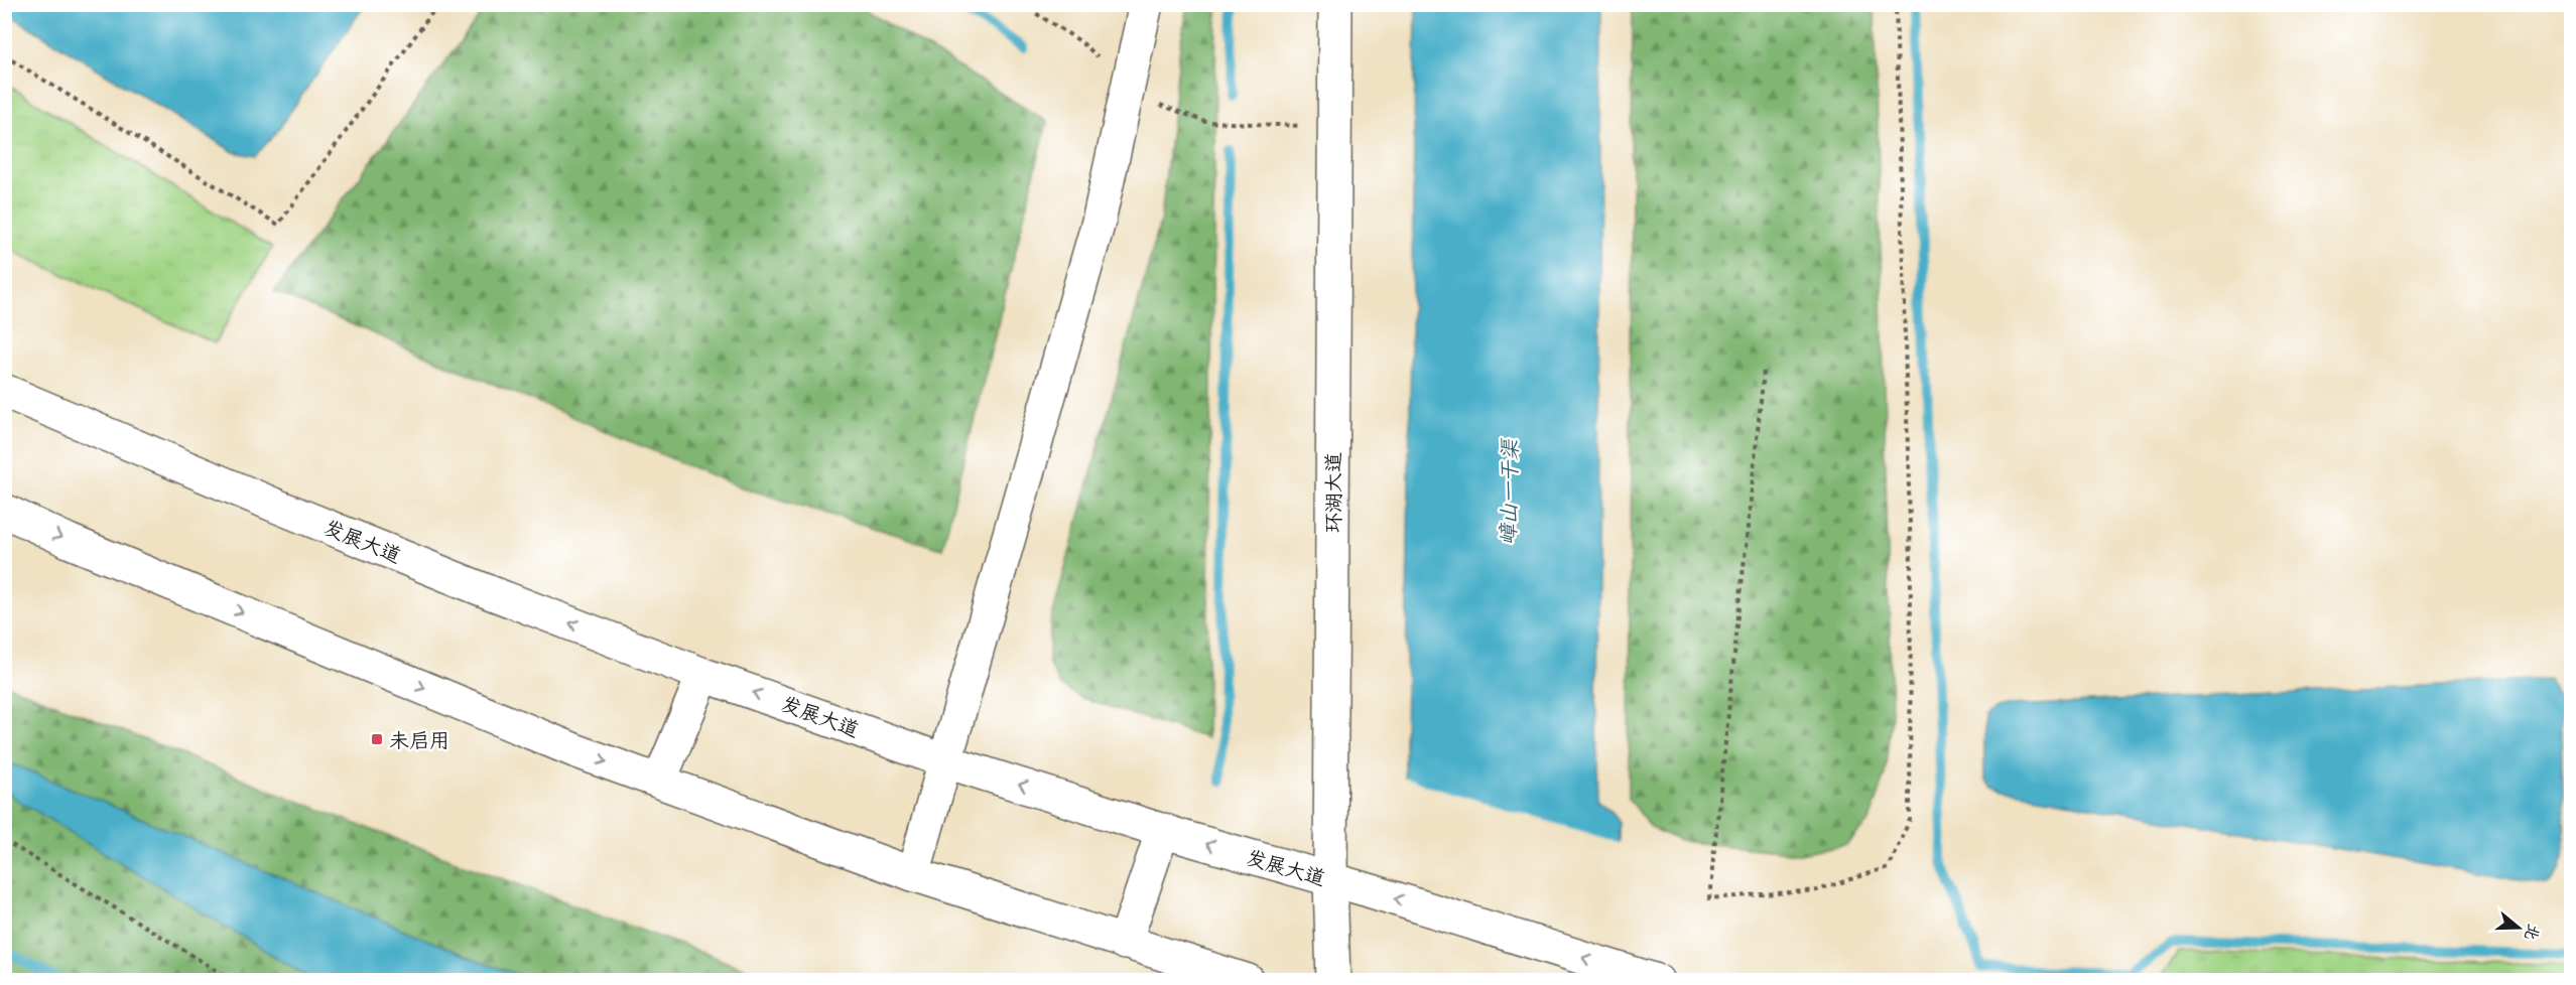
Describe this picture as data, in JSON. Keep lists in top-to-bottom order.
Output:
{
  "streets": {
    "main road": ["环湖大道", "发展大道"]
  },
  "crossings": [
    ["环湖大道", "发展大道"]
  ],
  "water": ["嶂山一干渠"],
  "places": {
    "transit": ["未启用"]
  },
  "north": "right"
}
